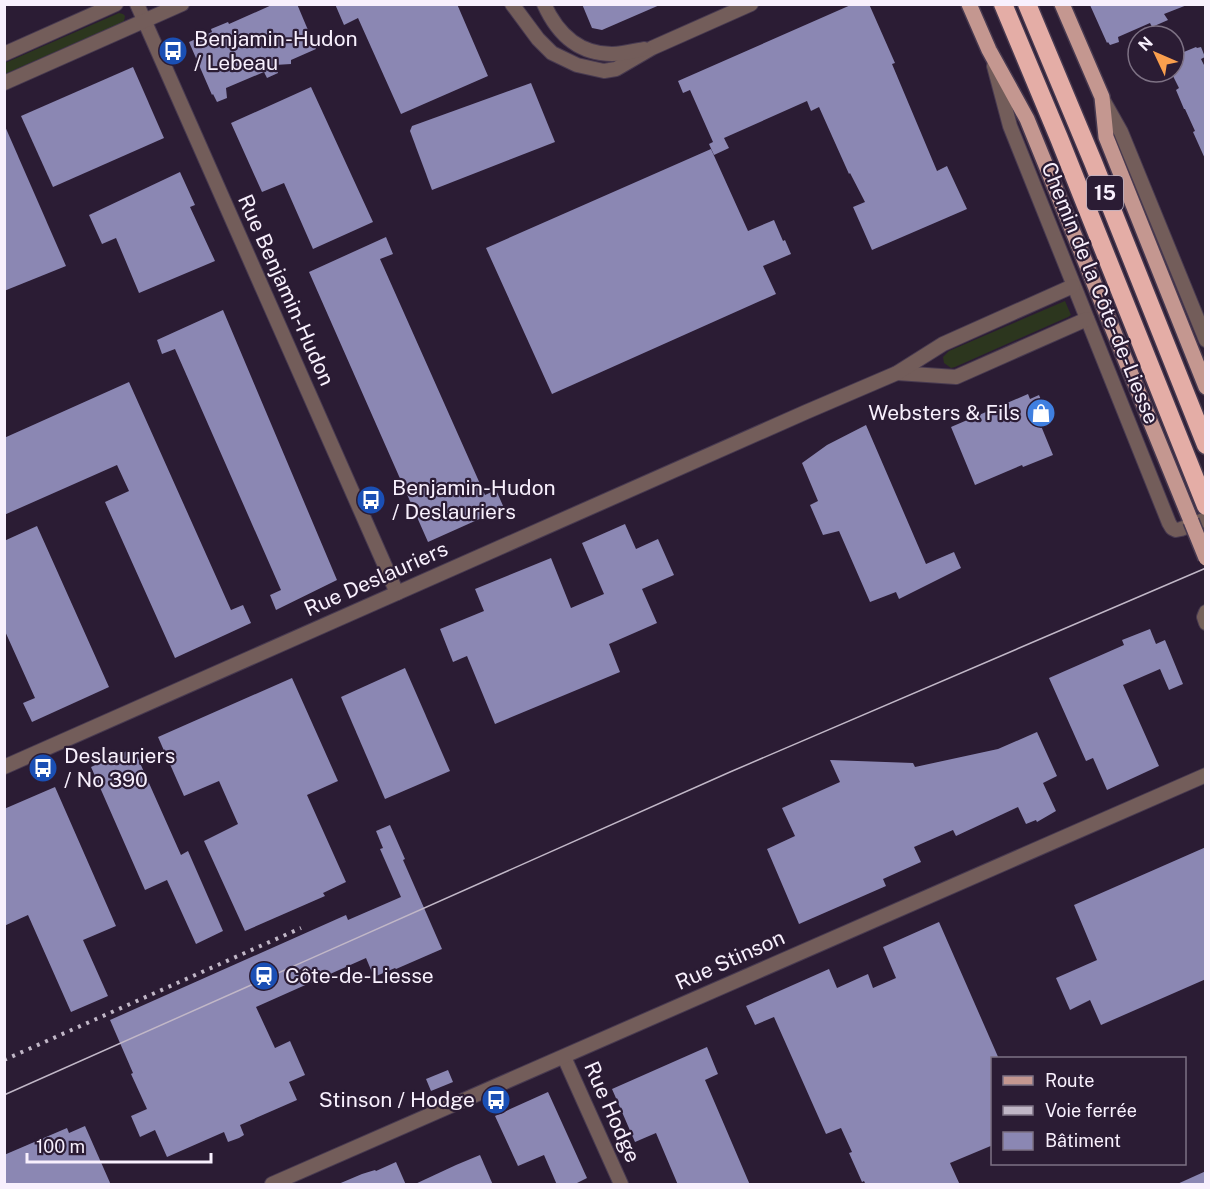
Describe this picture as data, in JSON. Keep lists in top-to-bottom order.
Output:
{
  "streets": {
    "highway": ["15"],
    "main road": ["Chemin de la Côte-de-Liesse"],
    "street": [
      "Rue Benjamin-Hudon",
      "Rue Deslauriers",
      "Rue Stinson",
      "Rue Hodge"
    ]
  },
  "crossings": [
    ["Rue Benjamin-Hudon", "Rue Deslauriers"],
    ["Chemin de la Côte-de-Liesse", "Rue Deslauriers"],
    ["Rue Stinson", "Rue Hodge"]
  ],
  "places": {
    "bus stop": [
      "Benjamin-Hudon / Lebeau",
      "Benjamin-Hudon / Deslauriers",
      "Deslauriers / No 390",
      "Stinson / Hodge"
    ],
    "shop": ["Websters & Fils"],
    "station": ["Côte-de-Liesse"]
  },
  "legend": ["Route", "Voie ferrée", "Bâtiment"],
  "scale_bar": "100 m",
  "north": "top left"
}
